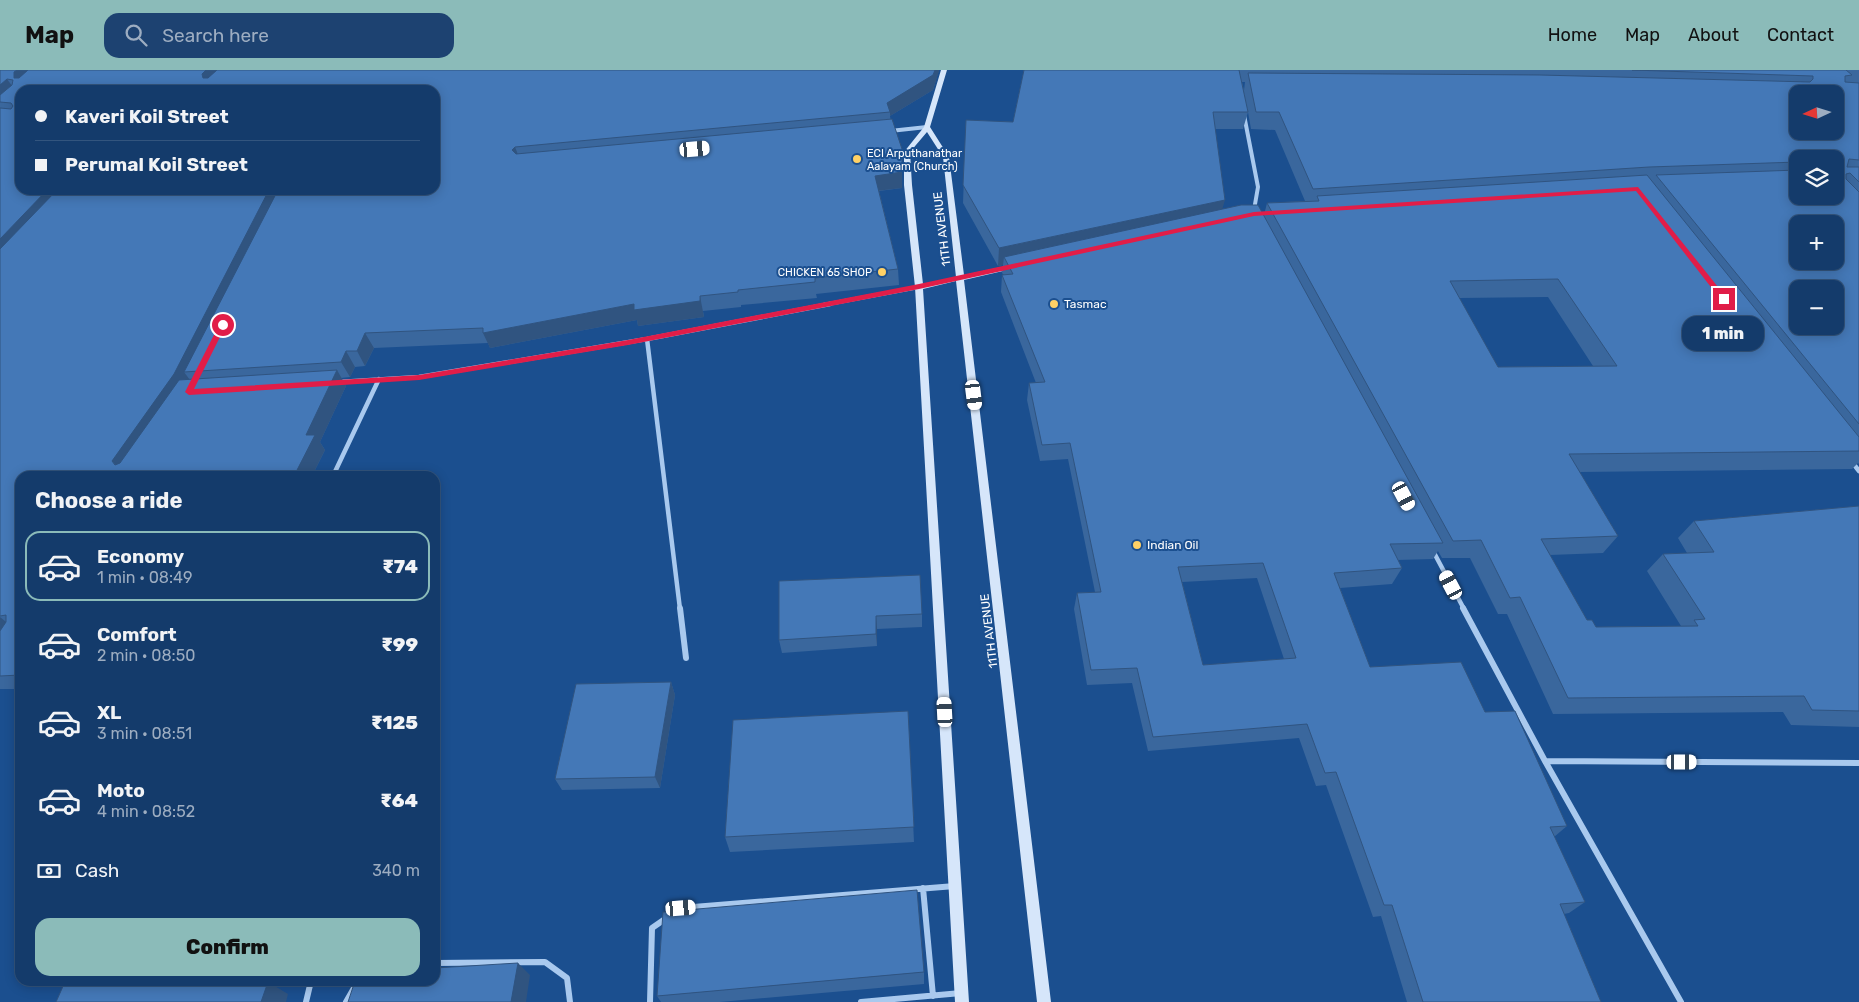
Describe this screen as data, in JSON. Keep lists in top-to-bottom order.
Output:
{
  "streets": {
    "main road": ["11TH AVENUE"]
  },
  "places": [
    "ECI Arputhanathar Aalayam (Church)",
    "CHICKEN 65 SHOP",
    "Tasmac",
    "Indian Oil"
  ],
  "north": "left",
  "page": {
    "header": "Map",
    "search": "Search here",
    "nav": [
      "Home",
      "Map",
      "About",
      "Contact"
    ],
    "map_buttons": ["+", "−"],
    "banner": ["Kaveri Koil Street", "Perumal Koil Street"],
    "bubble": "1 min",
    "heading": "Choose a ride",
    "list": [
      {
        "name": "Economy",
        "note": "1 min · 08:49",
        "value": "₹74"
      },
      {
        "name": "Comfort",
        "note": "2 min · 08:50",
        "value": "₹99"
      },
      {
        "name": "XL",
        "note": "3 min · 08:51",
        "value": "₹125"
      },
      {
        "name": "Moto",
        "note": "4 min · 08:52",
        "value": "₹64"
      }
    ],
    "pay": ["Cash", "340 m"],
    "buttons": "Confirm"
  }
}
